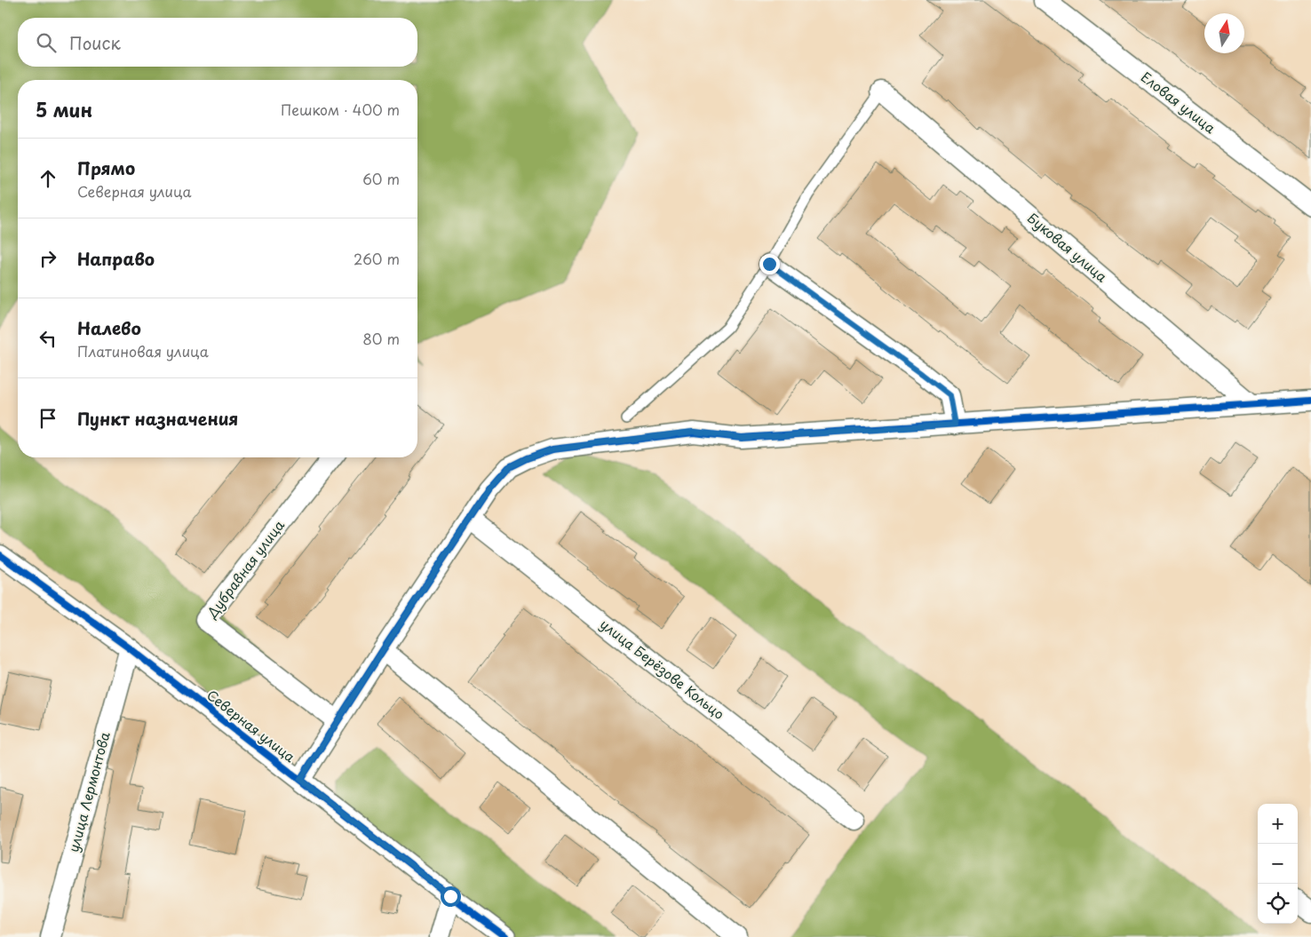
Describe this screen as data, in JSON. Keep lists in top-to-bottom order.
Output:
{
  "streets": {
    "street": [
      "Еловая улица",
      "Буковая улица",
      "Дубравная улица",
      "улица Берёзове Кольцо",
      "Северная улица",
      "улица Лермонтова"
    ]
  },
  "crossings": [
    ["Северная улица", "улица Лермонтова"]
  ],
  "north": "top",
  "page": {
    "search": "Поиск",
    "heading": ["5 мин", "Пешком · 400 m"],
    "list": [
      ["Прямо", "Северная улица", "60 m"],
      ["Направо", "260 m"],
      ["Налево", "Платиновая улица", "80 m"],
      "Пункт назначения"
    ],
    "map_buttons": ["+", "−"]
  }
}
